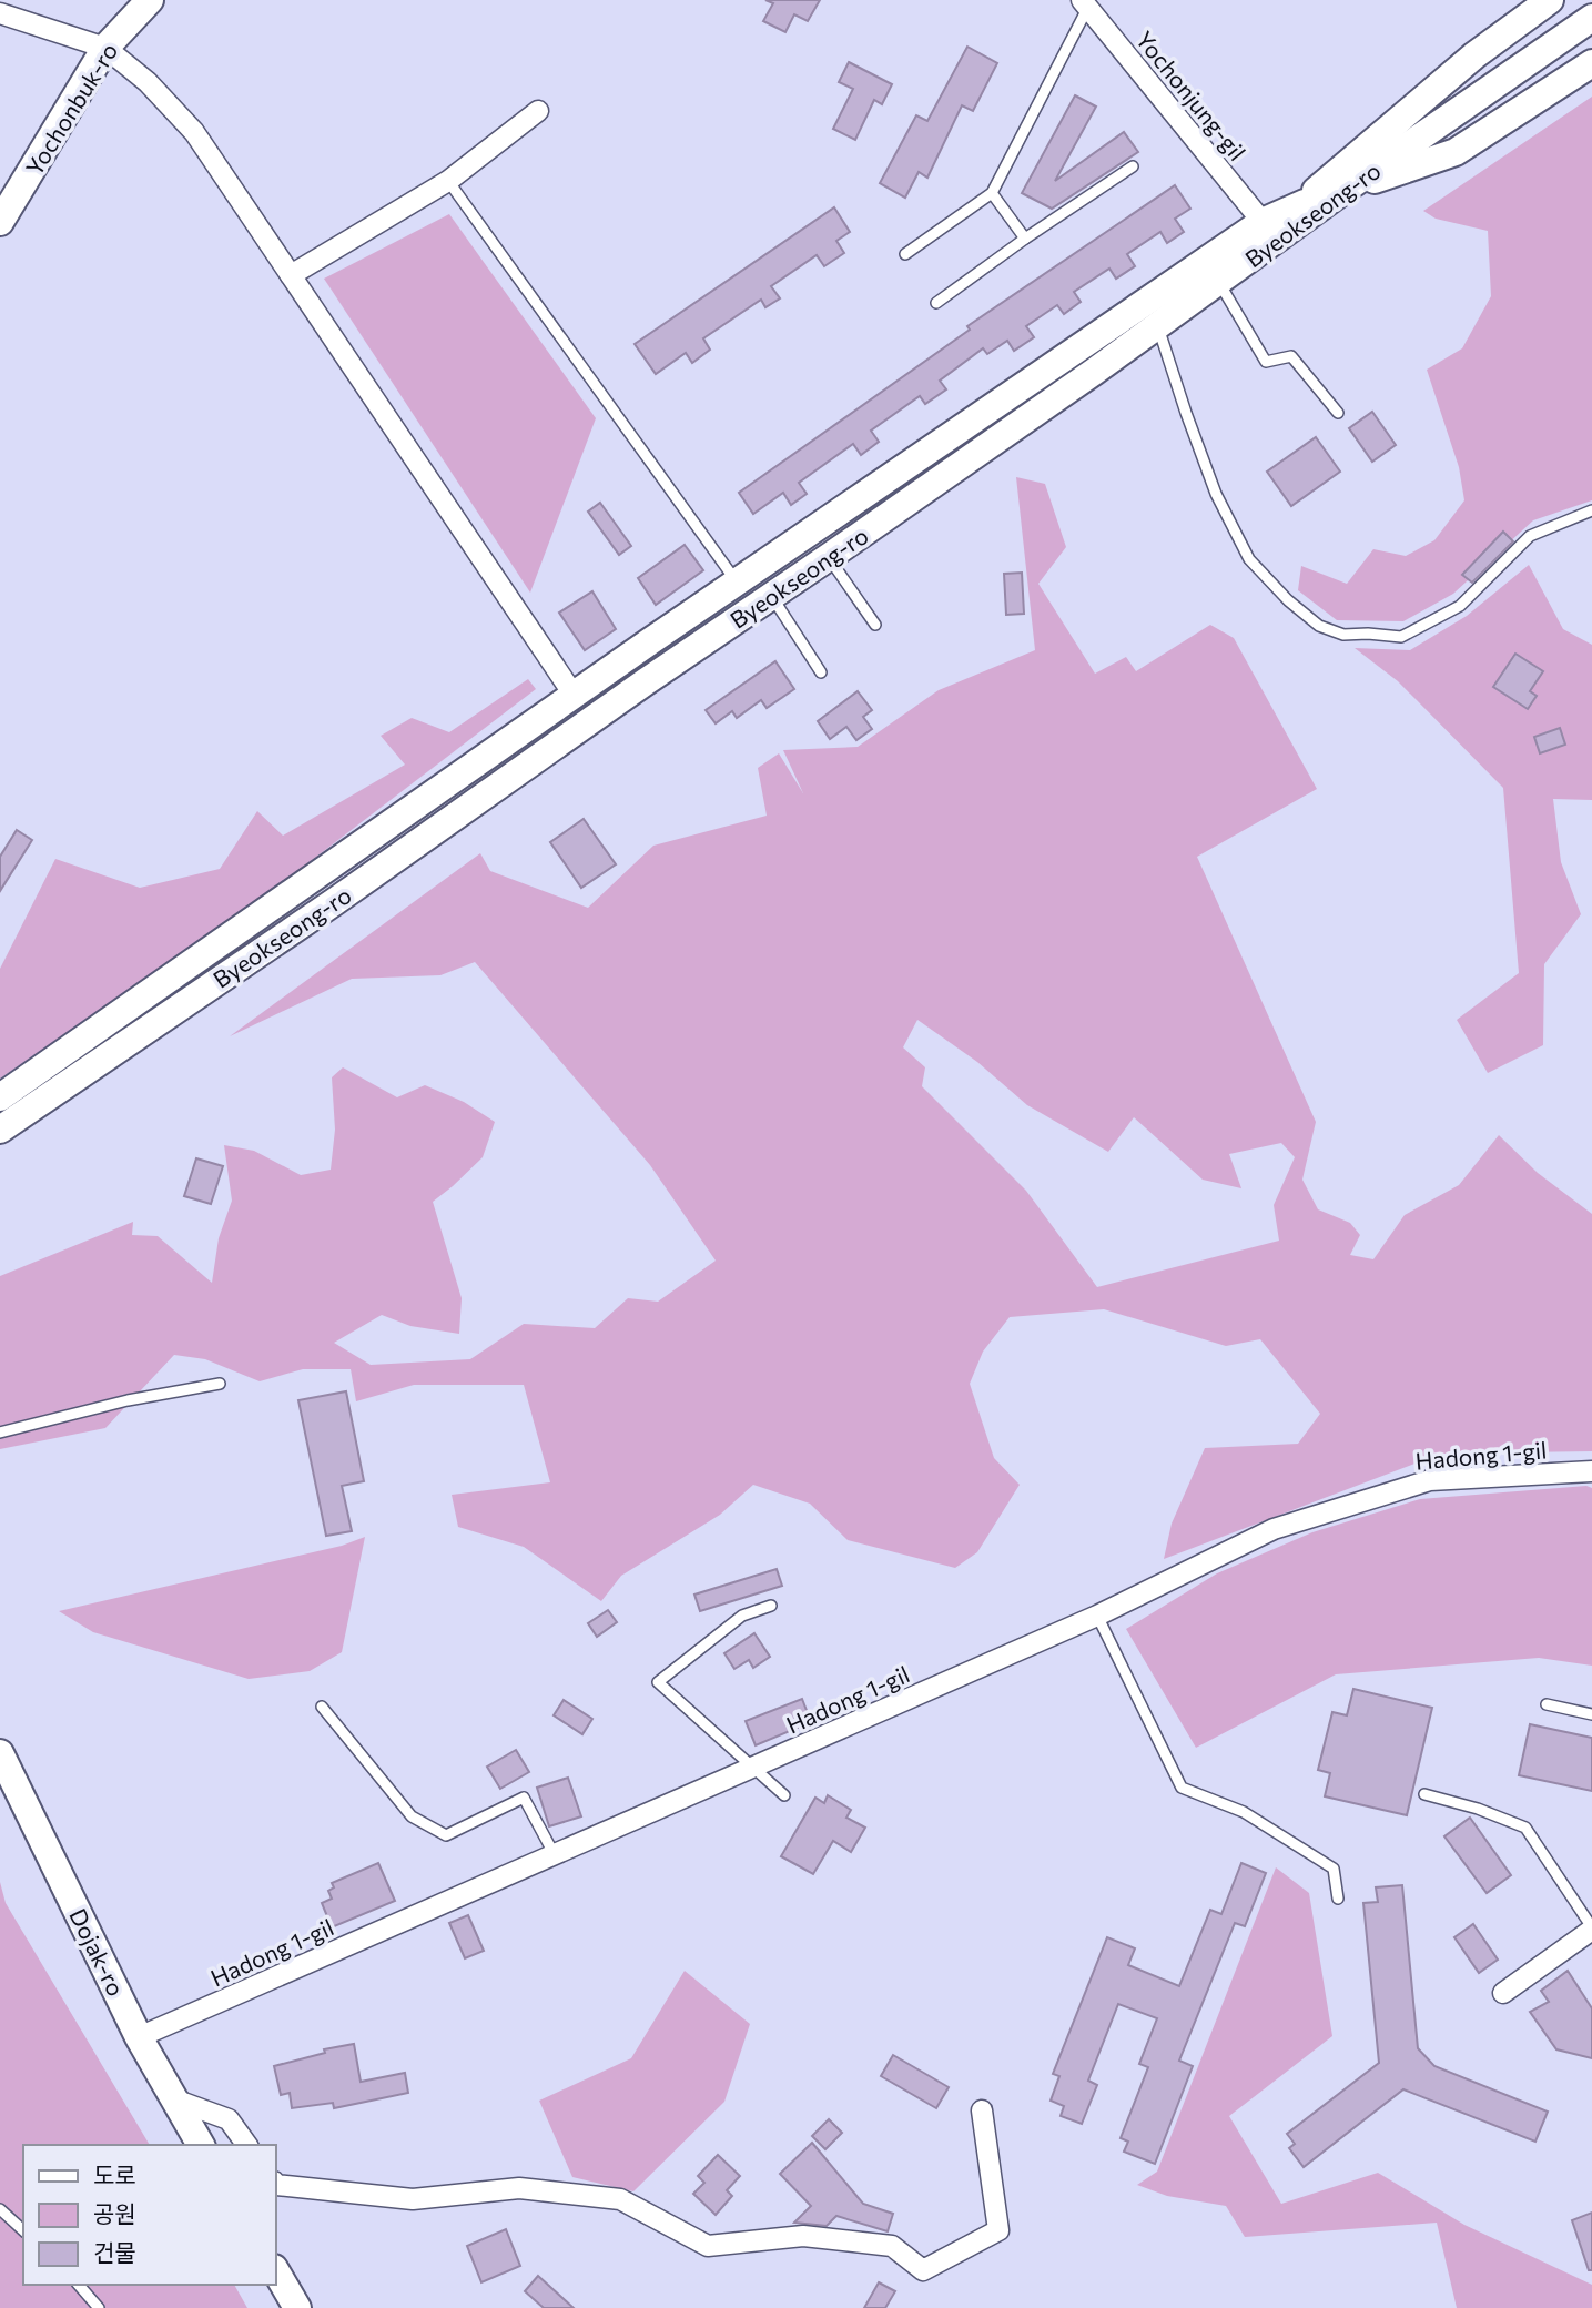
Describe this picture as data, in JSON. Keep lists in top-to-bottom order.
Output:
{
  "streets": {
    "main road": ["Yochonbuk-ro", "Byeokseong-ro", "Dojak-ro"],
    "street": ["Yochonjung-gil", "Hadong 1-gil"]
  },
  "crossings": [
    ["Yochonjung-gil", "Byeokseong-ro"],
    ["Hadong 1-gil", "Dojak-ro"]
  ],
  "legend": ["도로", "공원", "건물"]
}
